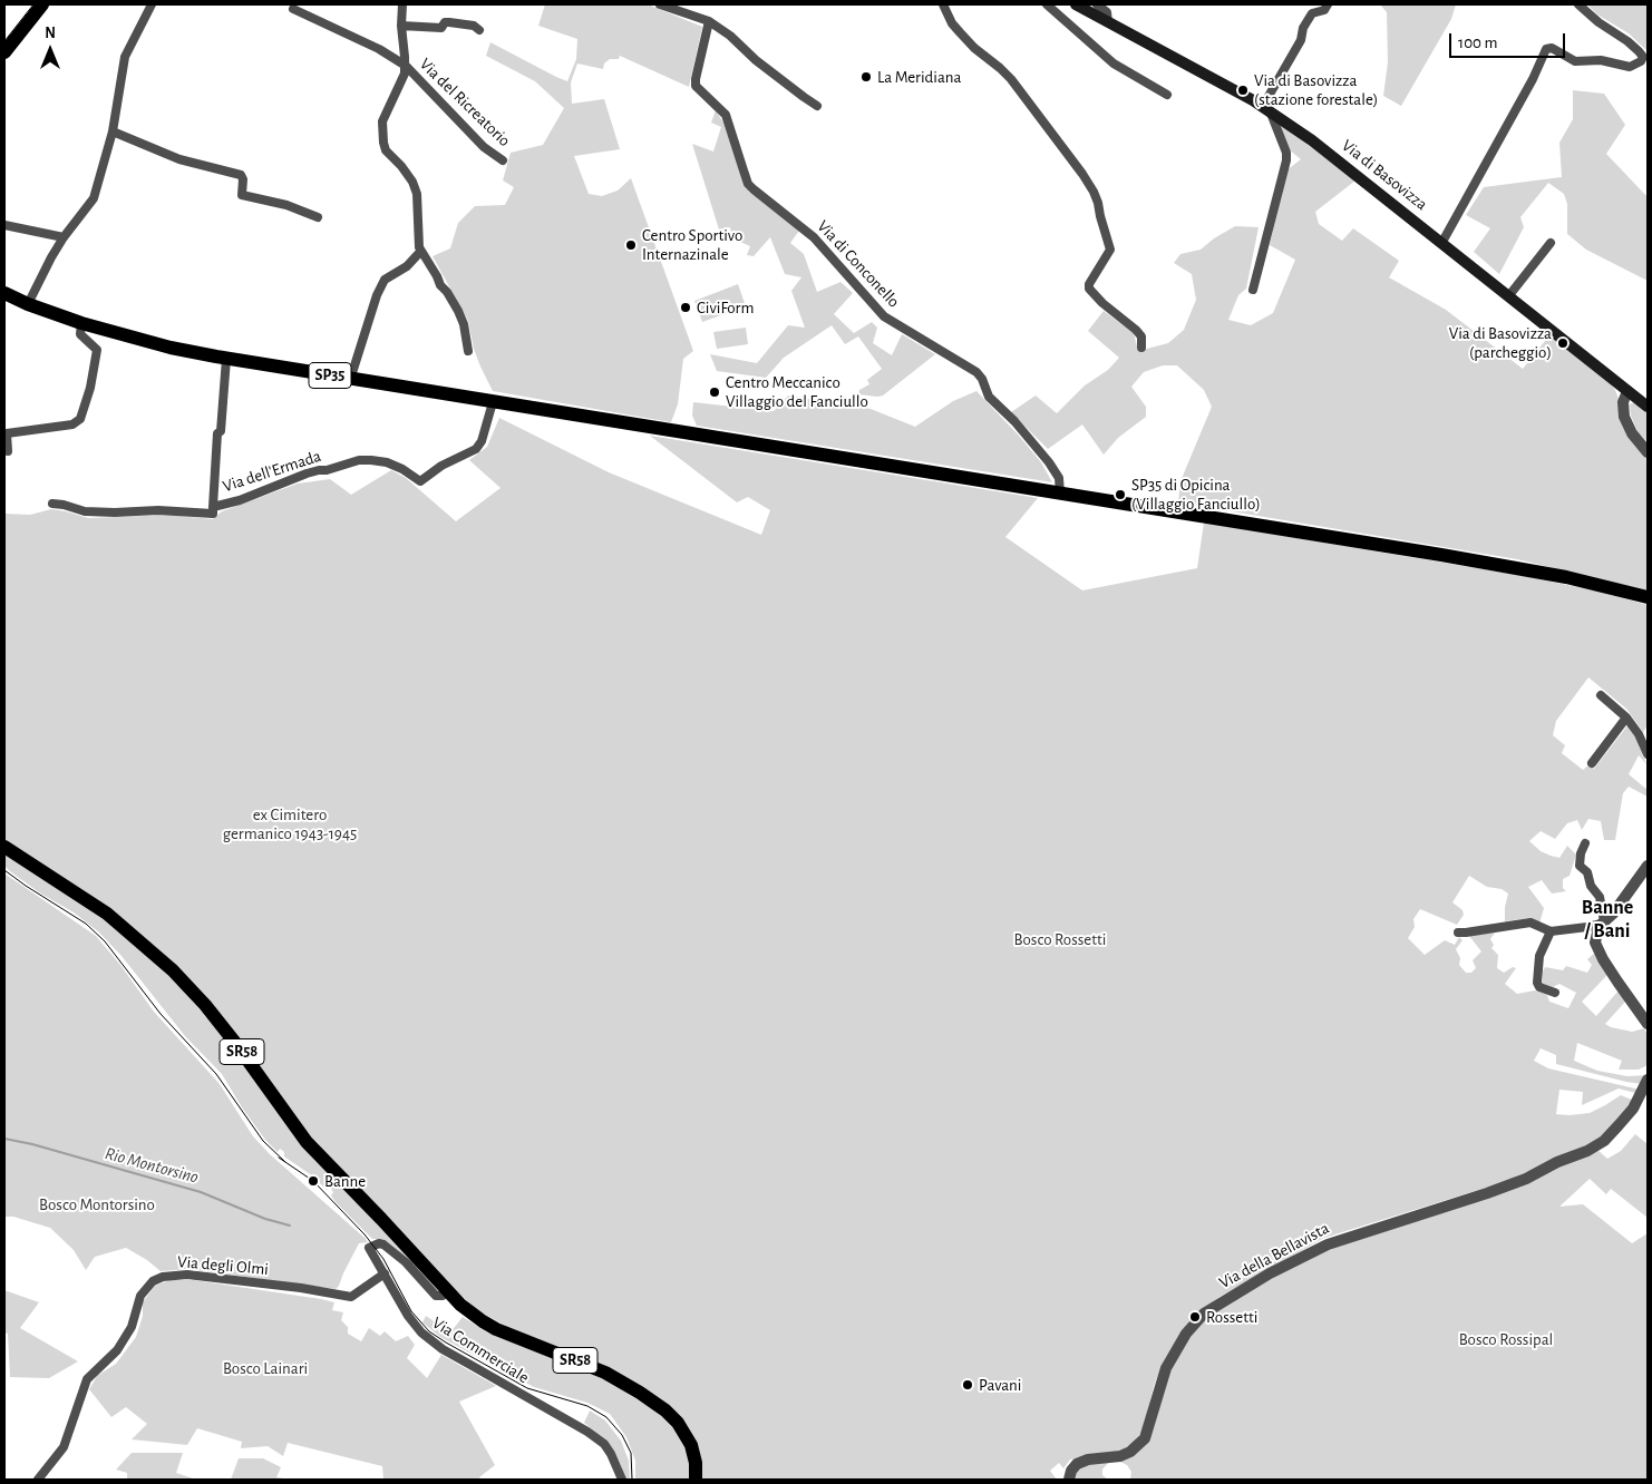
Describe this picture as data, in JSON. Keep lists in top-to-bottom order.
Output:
{
  "streets": {
    "main road": ["Via di Basovizza", "SP35", "SR58"],
    "street": [
      "Via del Ricreatorio",
      "Via di Conconello",
      "Via dell'Ermada",
      "Via della Bellavista",
      "Via degli Olmi",
      "Via Commerciale"
    ]
  },
  "crossings": [
    ["Via di Conconello", "SP35"],
    ["SP35", "Via dell'Ermada"],
    ["SR58", "Via Commerciale"],
    ["Via degli Olmi", "Via Commerciale"]
  ],
  "districts": ["Banne / Bani"],
  "water": ["Rio Montorsino"],
  "parks": [
    "ex Cimitero germanico 1943-1945",
    "Bosco Rossetti",
    "Bosco Montorsino",
    "Bosco Rossipal",
    "Bosco Lainari"
  ],
  "places": [
    "La Meridiana",
    "Via di Basovizza (stazione forestale)",
    "Centro Sportivo Internazinale",
    "CiviForm",
    "Via di Basovizza (parcheggio)",
    "Centro Meccanico Villaggio del Fanciullo",
    "SP35 di Opicina (Villaggio Fanciullo)",
    "Banne",
    "Rossetti",
    "Pavani"
  ],
  "scale_bar": "100 m",
  "north": "top"
}
